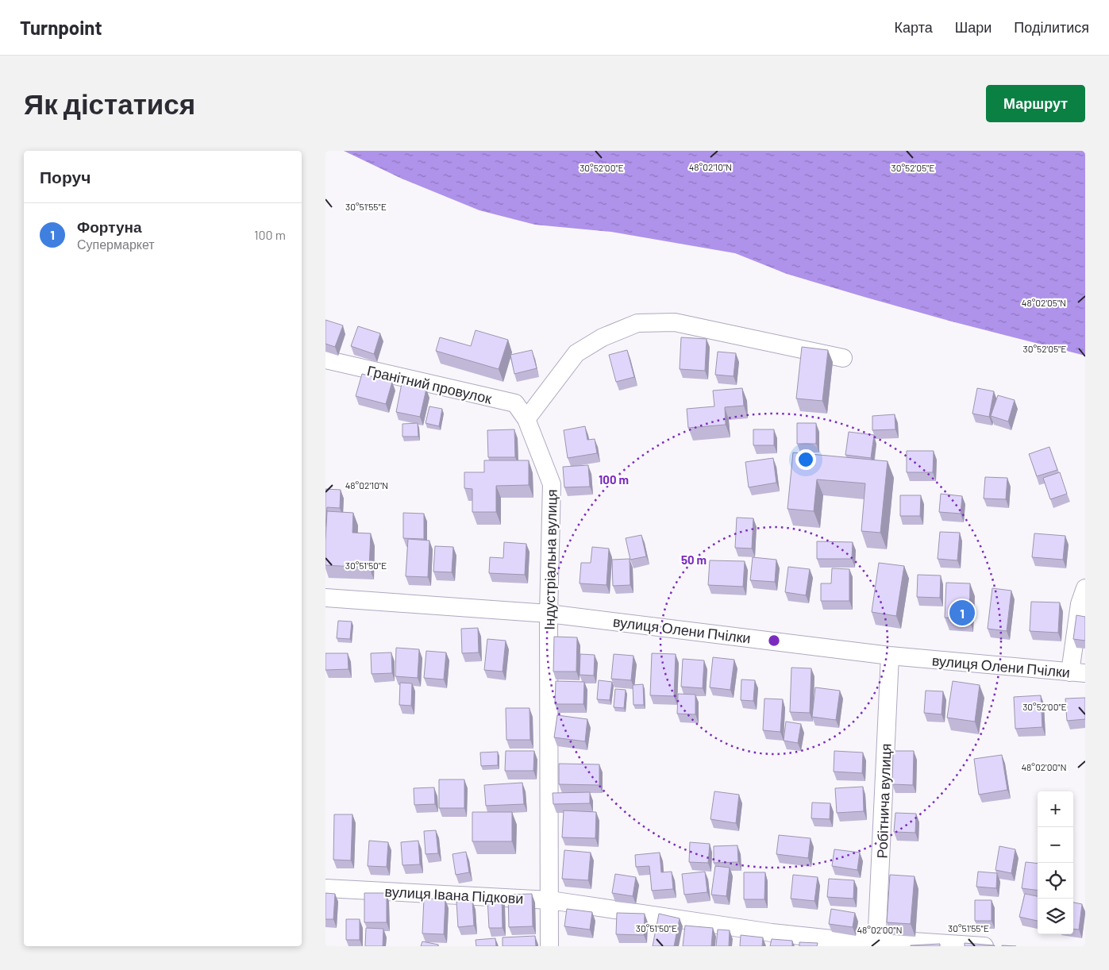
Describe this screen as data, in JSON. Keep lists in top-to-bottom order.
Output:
{
  "streets": {
    "street": [
      "Гранітний провулок",
      "Індустріальна вулиця",
      "вулиця Олени Пчілки",
      "Робітнича вулиця",
      "вулиця Івана Підкови"
    ]
  },
  "crossings": [
    ["Гранітний провулок", "Індустріальна вулиця"],
    ["Індустріальна вулиця", "вулиця Олени Пчілки"],
    ["Індустріальна вулиця", "вулиця Івана Підкови"],
    ["вулиця Олени Пчілки", "Робітнича вулиця"],
    ["Робітнича вулиця", "вулиця Івана Підкови"]
  ],
  "page": {
    "header": "Turnpoint",
    "nav": ["Карта", "Шари", "Поділитися"],
    "buttons": "Маршрут",
    "title": "Як дістатися",
    "heading": "Поруч",
    "list": [
      {
        "mark": "1",
        "name": "Фортуна",
        "note": "Супермаркет",
        "value": "100 m"
      }
    ],
    "pins": "1",
    "map_buttons": ["+", "−"]
  },
  "coordinates": [
    "48°02'10\"N",
    "30°52'00\"E",
    "30°52'05\"E",
    "30°51'55\"E",
    "48°02'05\"N",
    "30°51'50\"E",
    "48°02'00\"N"
  ],
  "rings": ["100 m", "50 m"]
}
